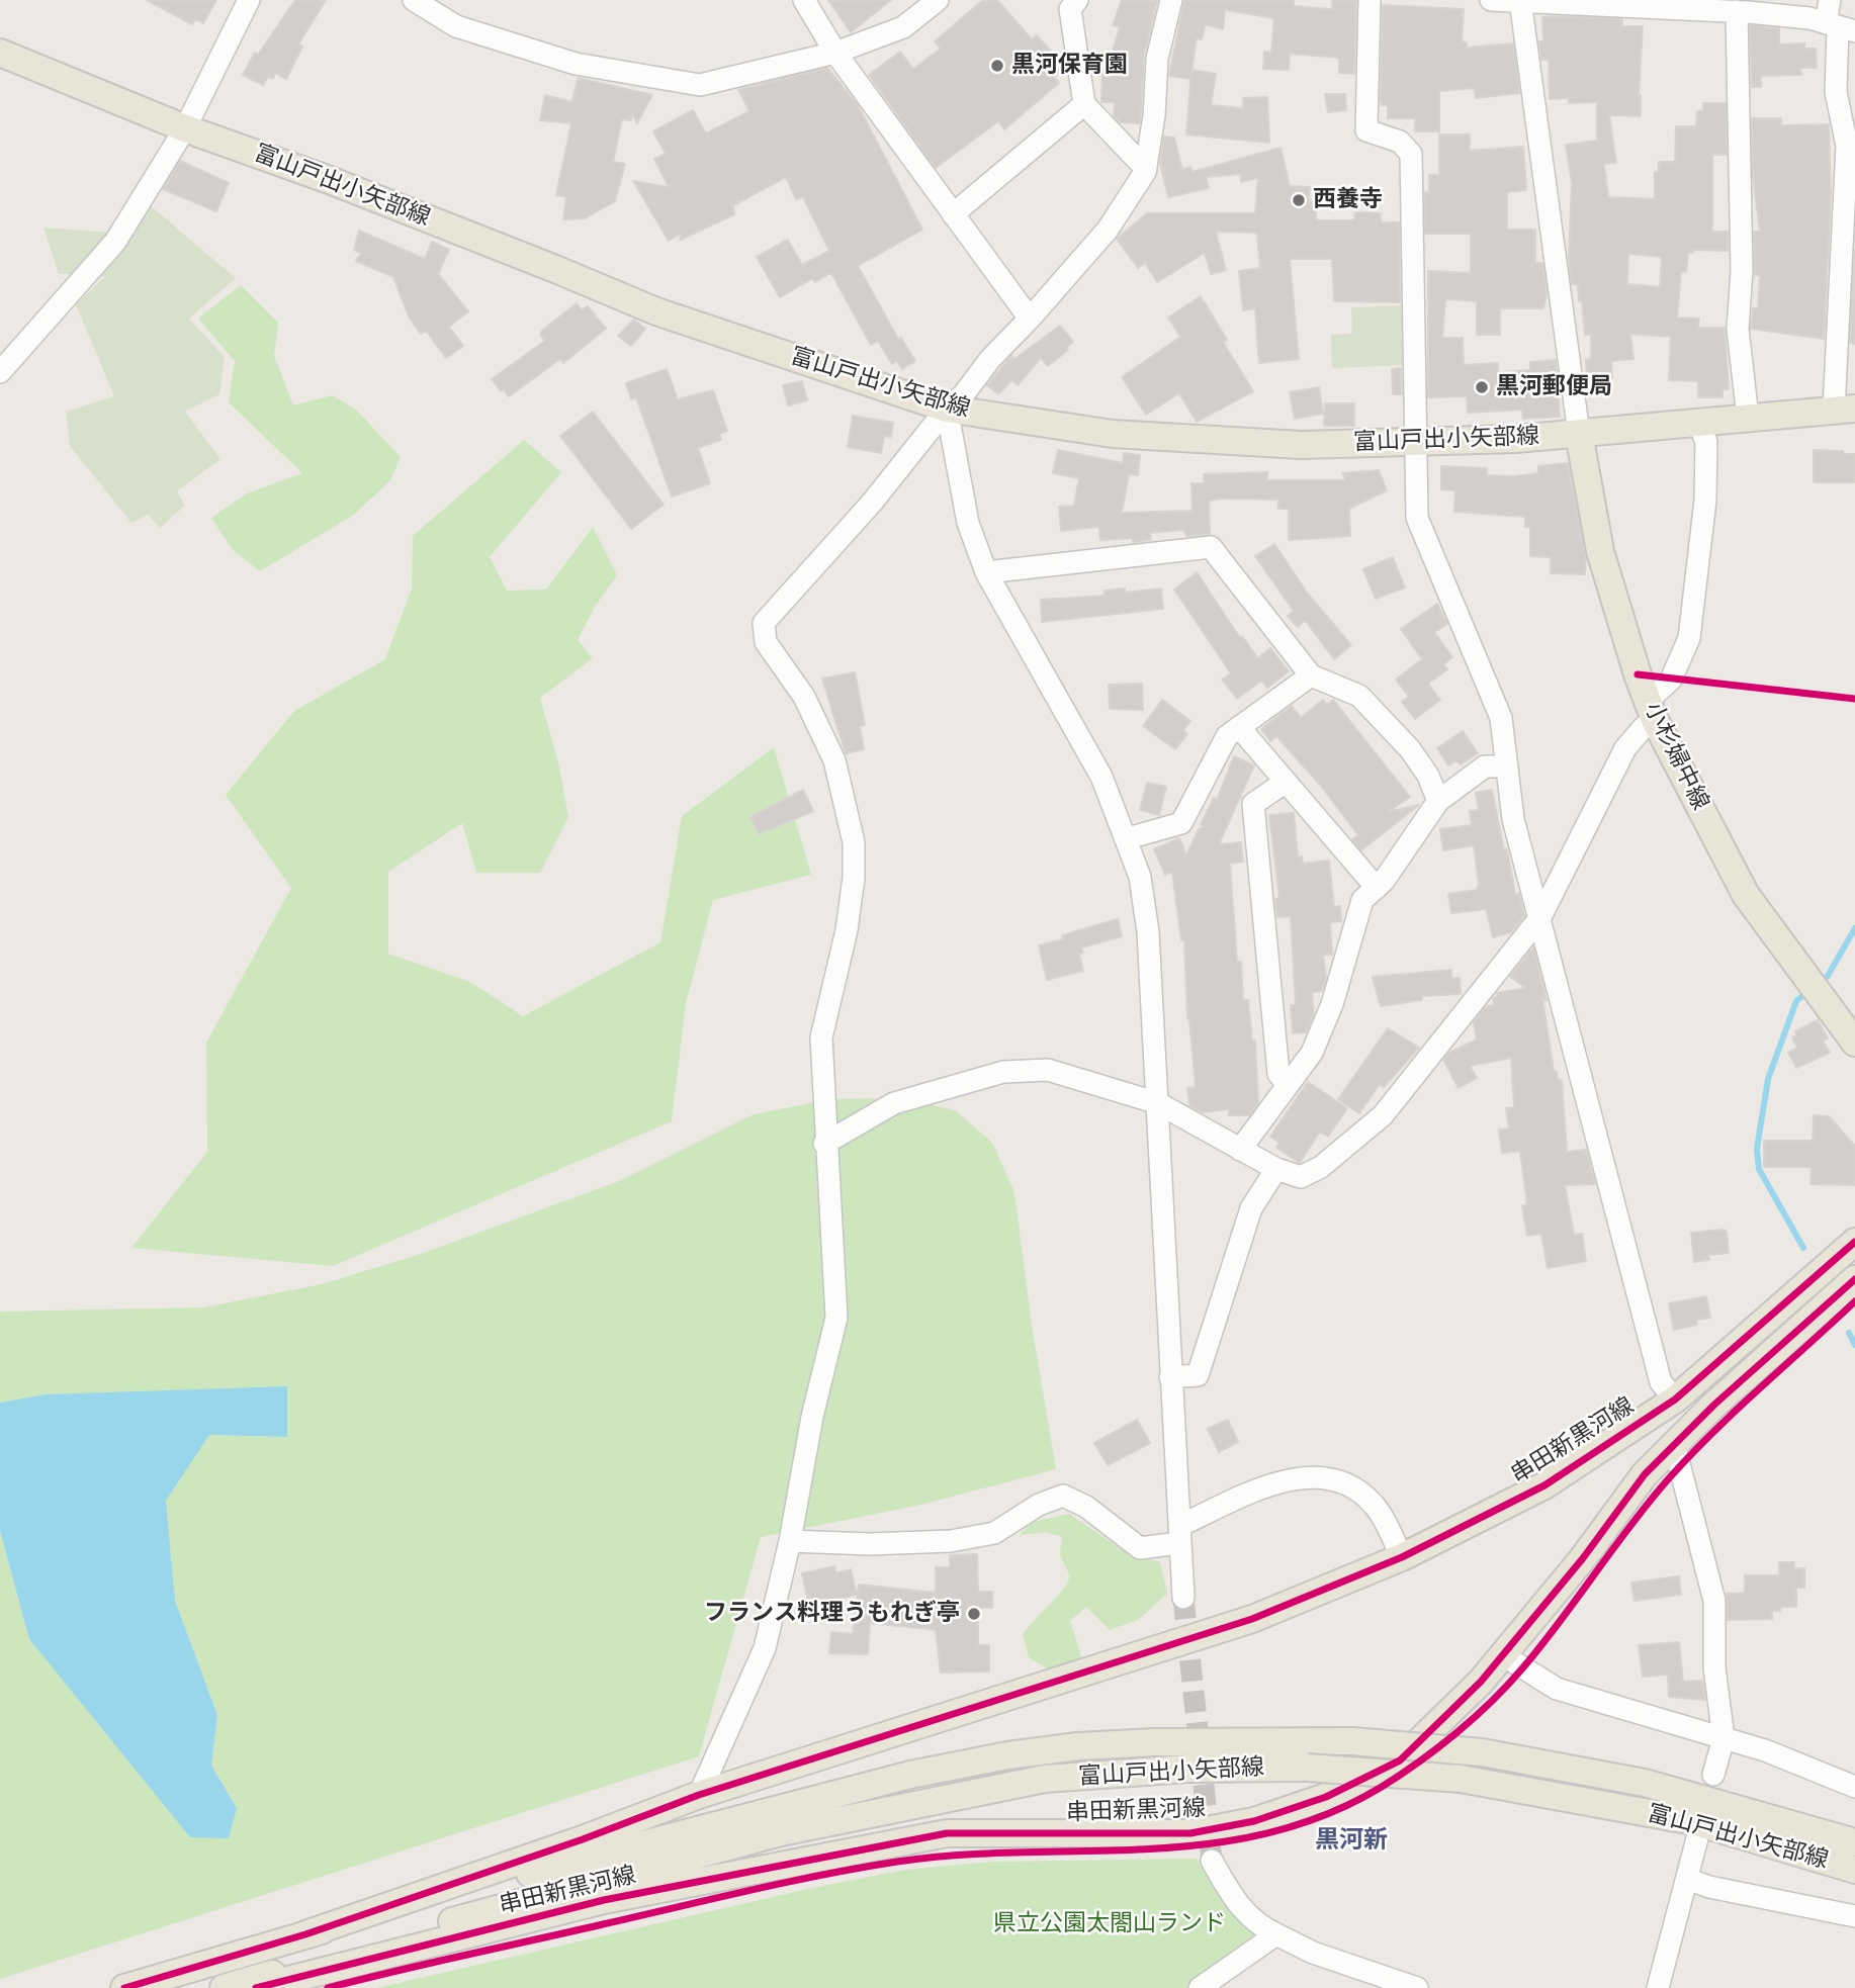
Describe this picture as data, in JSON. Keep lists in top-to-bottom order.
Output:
{
  "streets": {
    "main road": ["富山戸出小矢部線", "小杉婦中線", "串田新黒河線"]
  },
  "crossings": [
    ["富山戸出小矢部線", "小杉婦中線"],
    ["富山戸出小矢部線", "串田新黒河線"]
  ],
  "districts": ["黒河新"],
  "parks": ["県立公園太閤山ランド"],
  "places": [
    "黒河保育園",
    "西養寺",
    "黒河郵便局",
    "フランス料理うもれぎ亭"
  ]
}
